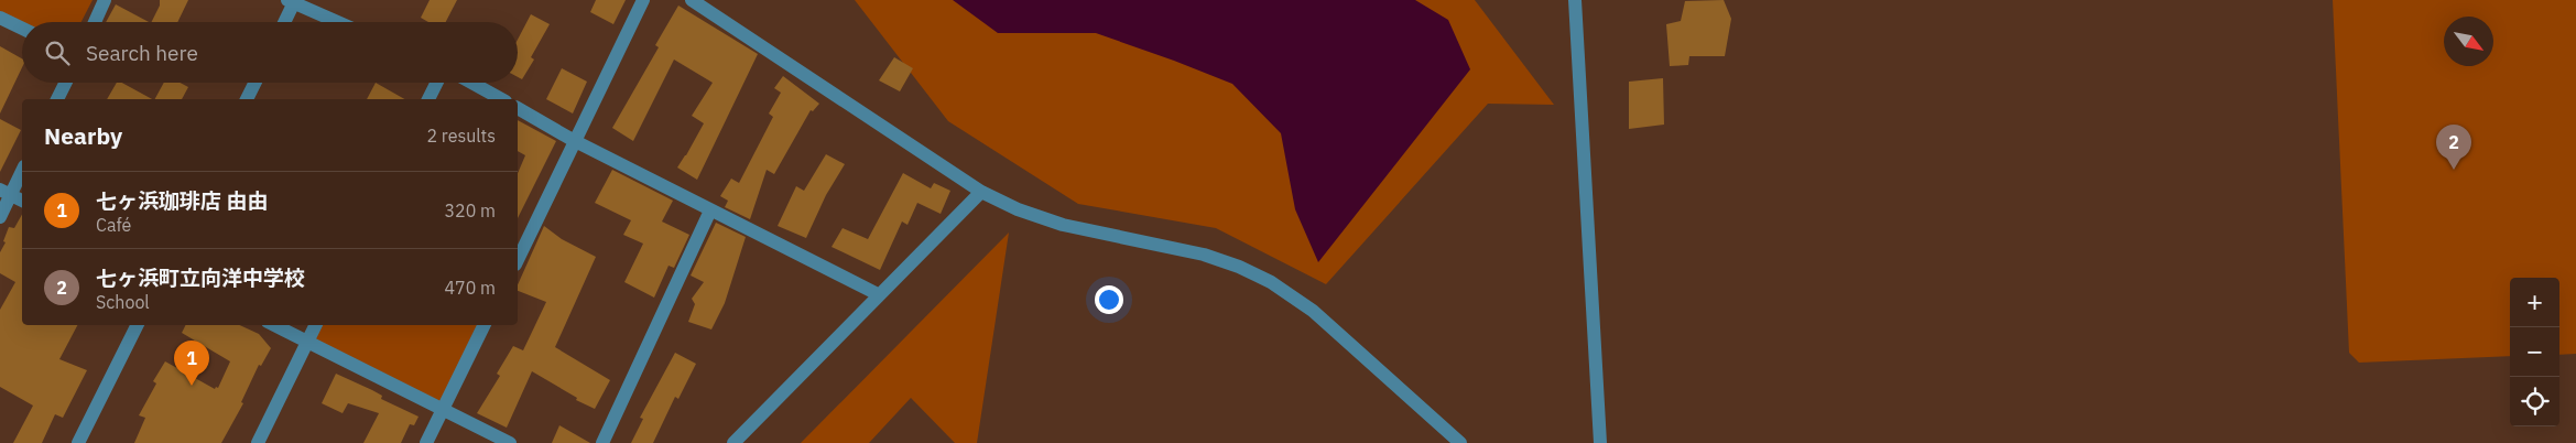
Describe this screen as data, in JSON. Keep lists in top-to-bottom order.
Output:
{
  "north": "bottom right",
  "page": {
    "search": "Search here",
    "heading": ["Nearby", "2 results"],
    "pins": ["2", "1"],
    "list": [
      {
        "mark": "1",
        "name": "七ヶ浜珈琲店 由由",
        "note": "Café",
        "value": "320 m"
      },
      {
        "mark": "2",
        "name": "七ヶ浜町立向洋中学校",
        "note": "School",
        "value": "470 m"
      }
    ],
    "map_buttons": ["+", "−"]
  }
}
